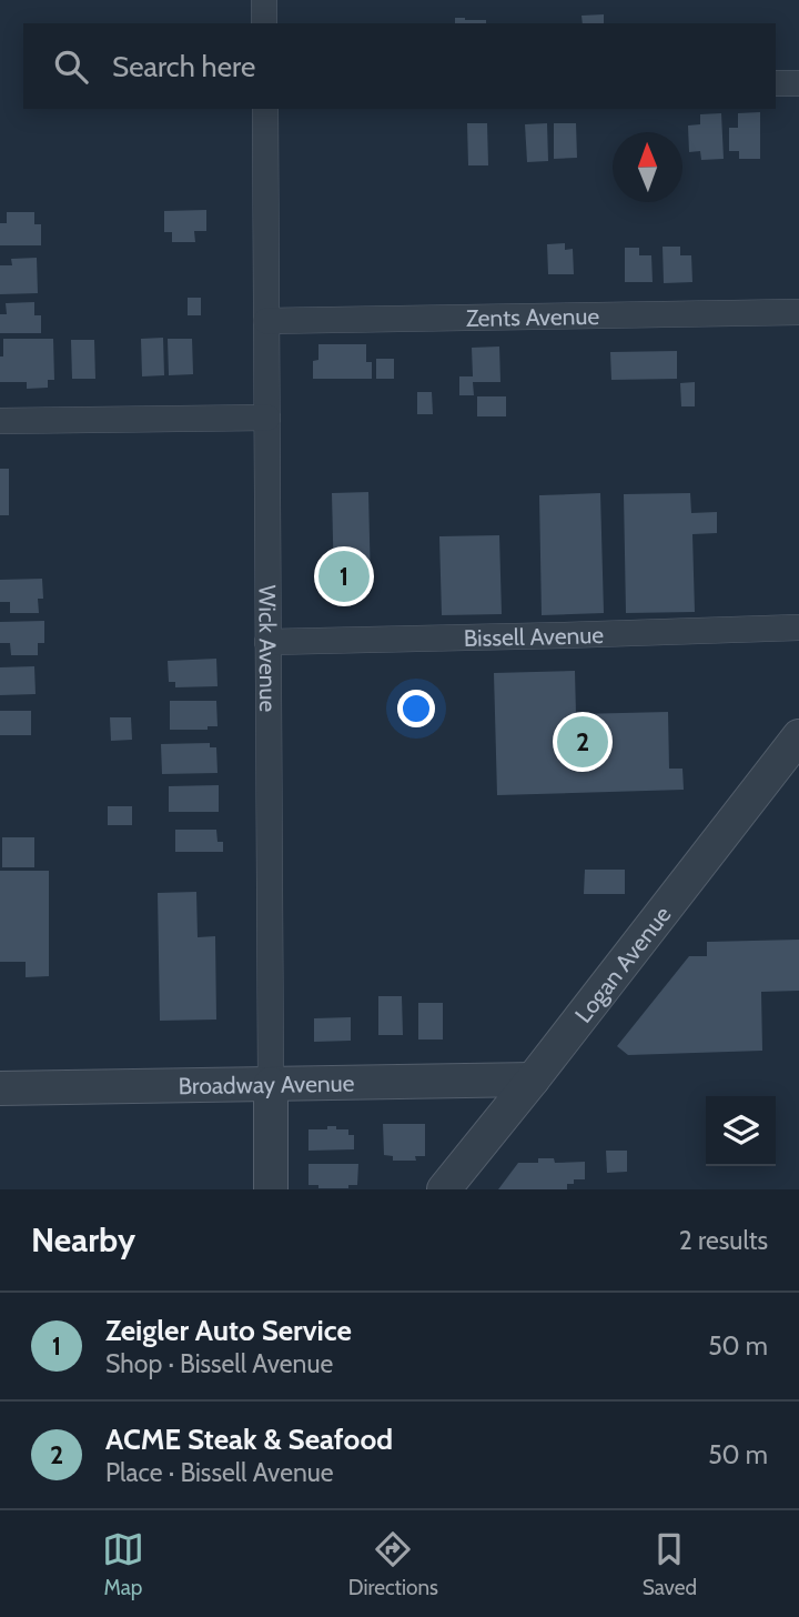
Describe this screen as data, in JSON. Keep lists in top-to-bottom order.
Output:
{
  "streets": {
    "street": [
      "Zents Avenue",
      "Bissell Avenue",
      "Wick Avenue",
      "Logan Avenue",
      "Broadway Avenue"
    ]
  },
  "crossings": [
    ["Zents Avenue", "Wick Avenue"],
    ["Bissell Avenue", "Wick Avenue"],
    ["Wick Avenue", "Broadway Avenue"],
    ["Logan Avenue", "Broadway Avenue"]
  ],
  "north": "top",
  "page": {
    "search": "Search here",
    "pins": ["1", "2"],
    "heading": ["Nearby", "2 results"],
    "list": [
      {
        "mark": "1",
        "name": "Zeigler Auto Service",
        "note": "Shop · Bissell Avenue",
        "value": "50 m"
      },
      {
        "mark": "2",
        "name": "ACME Steak & Seafood",
        "note": "Place · Bissell Avenue",
        "value": "50 m"
      }
    ],
    "nav": ["Map", "Directions", "Saved"]
  }
}
